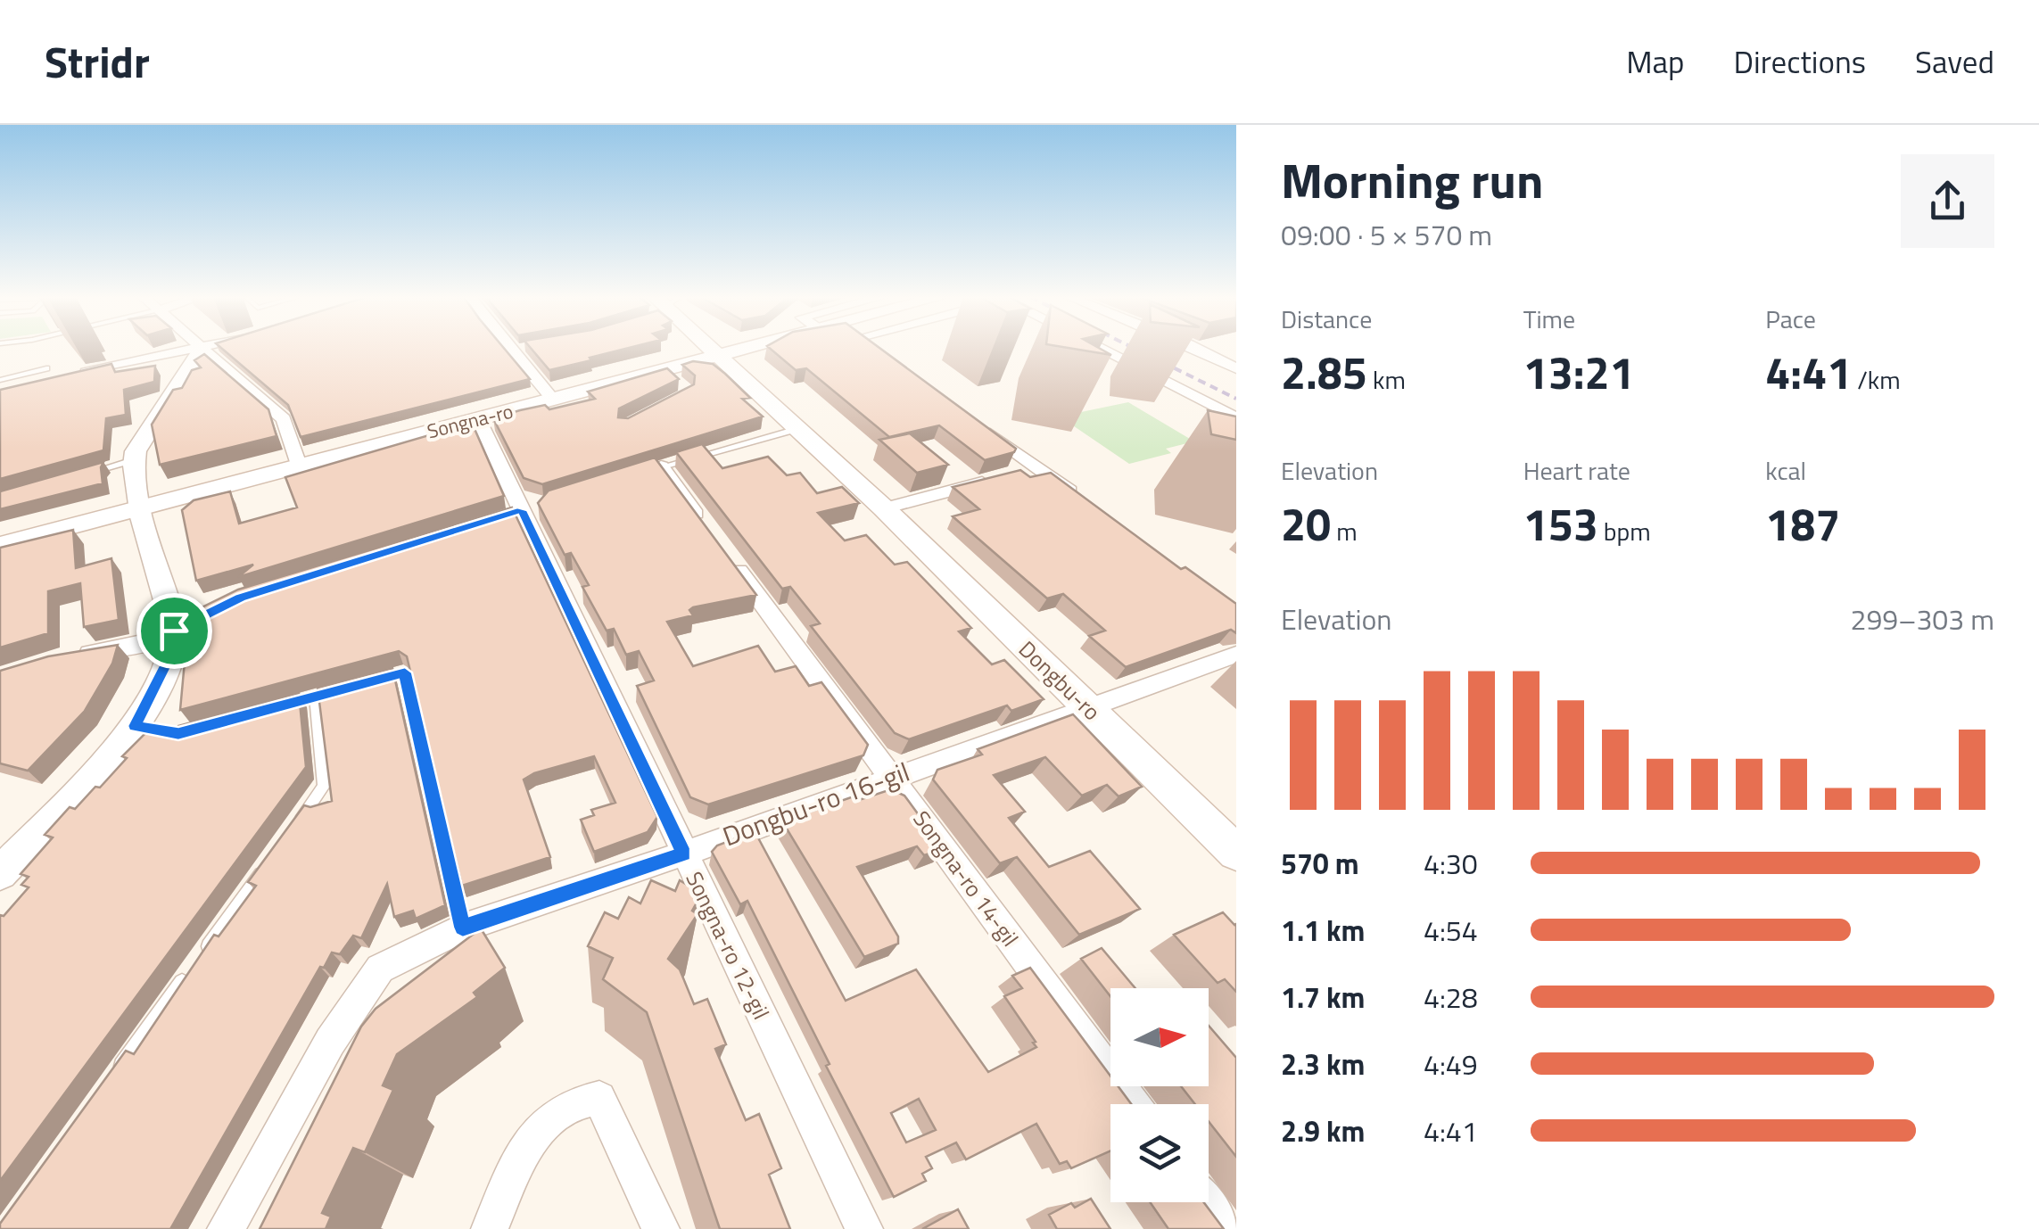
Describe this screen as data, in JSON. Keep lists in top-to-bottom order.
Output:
{
  "streets": {
    "main road": ["Songna-ro", "Dongbu-ro"],
    "street": ["Dongbu-ro 16-gil", "Songna-ro 14-gil", "Songna-ro 12-gil"]
  },
  "crossings": [
    ["Songna-ro", "Dongbu-ro"],
    ["Songna-ro", "Songna-ro 12-gil"],
    ["Dongbu-ro", "Dongbu-ro 16-gil"],
    ["Dongbu-ro 16-gil", "Songna-ro 14-gil"],
    ["Dongbu-ro 16-gil", "Songna-ro 12-gil"]
  ],
  "north": "right",
  "page": {
    "header": "Stridr",
    "nav": ["Map", "Directions", "Saved"],
    "heading": ["Morning run", "09:00 · 5 × 570 m"],
    "stats": [
      ["Distance", "2.85 km"],
      ["Time", "13:21"],
      ["Pace", "4:41 /km"],
      ["Elevation", "20 m"],
      ["Heart rate", "153 bpm"],
      ["kcal", "187"]
    ],
    "chart": ["Elevation", "299–303 m"],
    "list": [
      {
        "name": "570 m",
        "note": "4:30"
      },
      {
        "name": "1.1 km",
        "note": "4:54"
      },
      {
        "name": "1.7 km",
        "note": "4:28"
      },
      {
        "name": "2.3 km",
        "note": "4:49"
      },
      {
        "name": "2.9 km",
        "note": "4:41"
      }
    ]
  }
}
